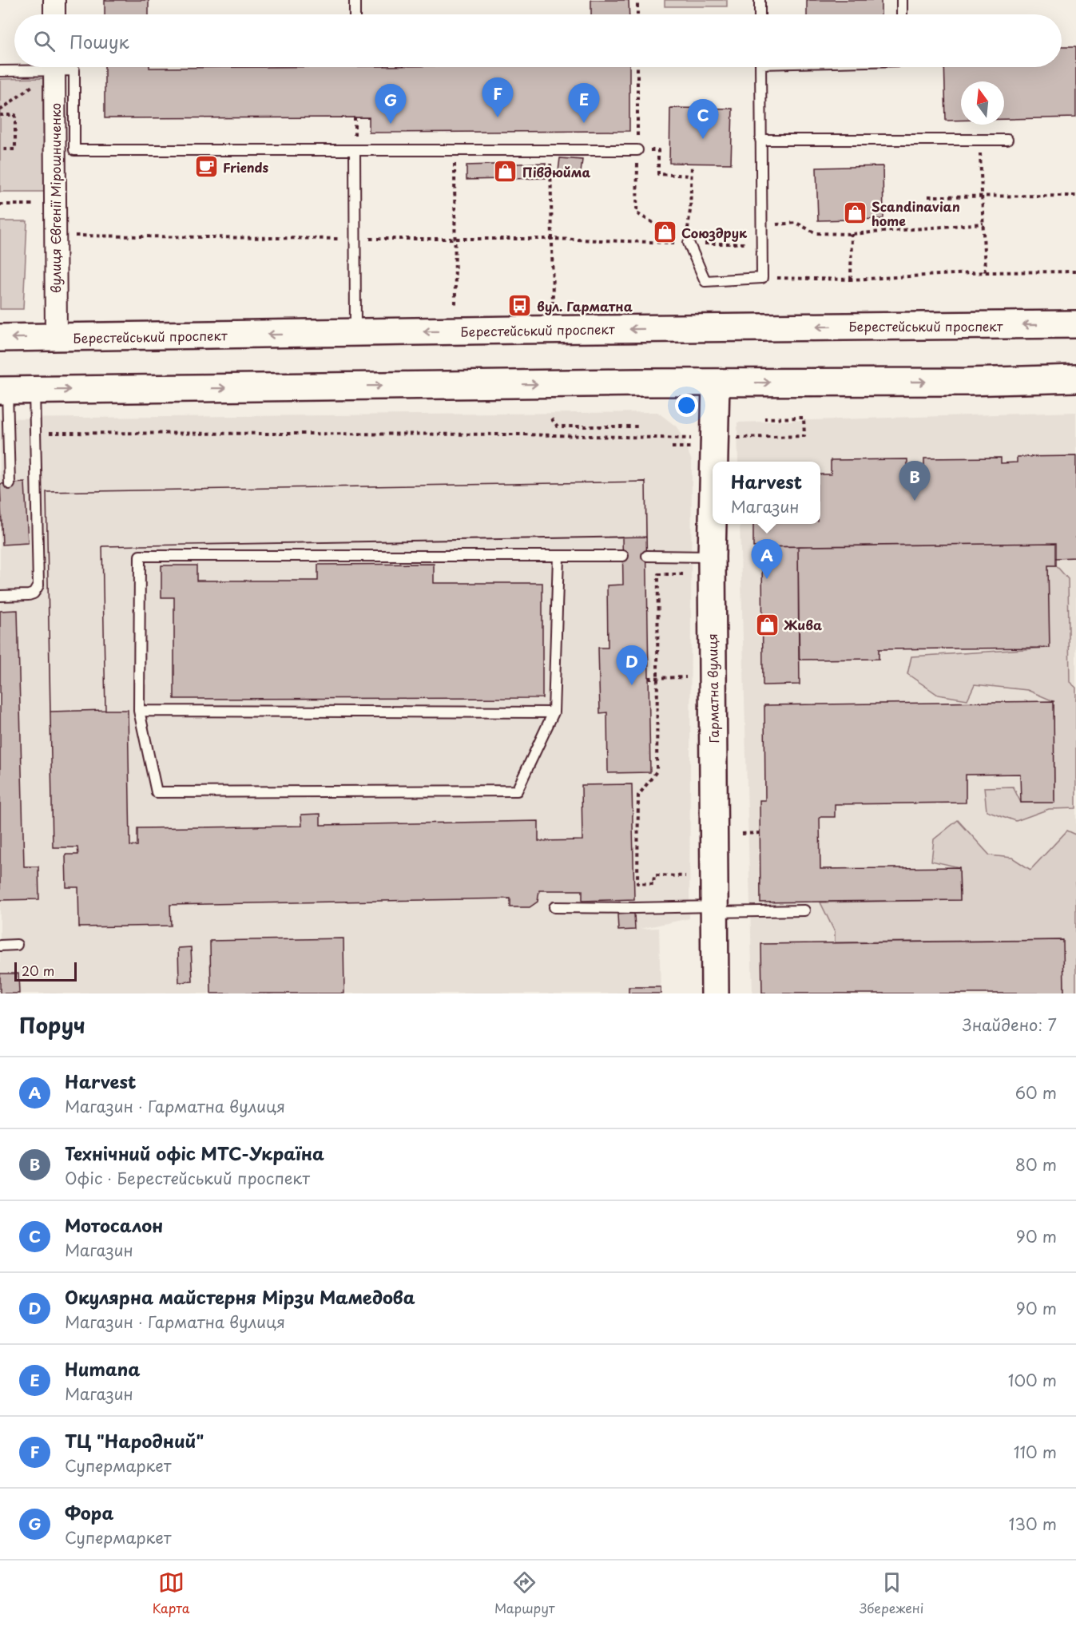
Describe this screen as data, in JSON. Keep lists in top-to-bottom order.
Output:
{
  "streets": {
    "main road": ["Берестейський проспект", "Гарматна вулиця"],
    "street": ["вулиця Євгенії Мірошниченко"]
  },
  "crossings": [
    ["вулиця Євгенії Мірошниченко", "Берестейський проспект"]
  ],
  "places": {
    "cafe": ["Friends"],
    "shop": [
      "Півдюйма",
      "Scandinavian home",
      "Союздрук",
      "Жива"
    ],
    "bus stop": ["вул. Гарматна"]
  },
  "scale_bar": "20 m",
  "north": "top",
  "page": {
    "search": "Пошук",
    "pins": [
      "F",
      "E",
      "G",
      "C",
      "B",
      "A",
      "D"
    ],
    "popup": ["Harvest", "Магазин"],
    "scale": "20 m",
    "heading": ["Поруч", "Знайдено: 7"],
    "list": [
      {
        "mark": "A",
        "name": "Harvest",
        "note": "Магазин · Гарматна вулиця",
        "value": "60 m"
      },
      {
        "mark": "B",
        "name": "Технічний офіс МТС-Україна",
        "note": "Офіс · Берестейський проспект",
        "value": "80 m"
      },
      {
        "mark": "C",
        "name": "Мотосалон",
        "note": "Магазин",
        "value": "90 m"
      },
      {
        "mark": "D",
        "name": "Окулярна майстерня Мірзи Мамедова",
        "note": "Магазин · Гарматна вулиця",
        "value": "90 m"
      },
      {
        "mark": "E",
        "name": "Humana",
        "note": "Магазин",
        "value": "100 m"
      },
      {
        "mark": "F",
        "name": "ТЦ \"Народний\"",
        "note": "Супермаркет",
        "value": "110 m"
      },
      {
        "mark": "G",
        "name": "Фора",
        "note": "Супермаркет",
        "value": "130 m"
      }
    ],
    "nav": ["Карта", "Маршрут", "Збережені"]
  }
}
